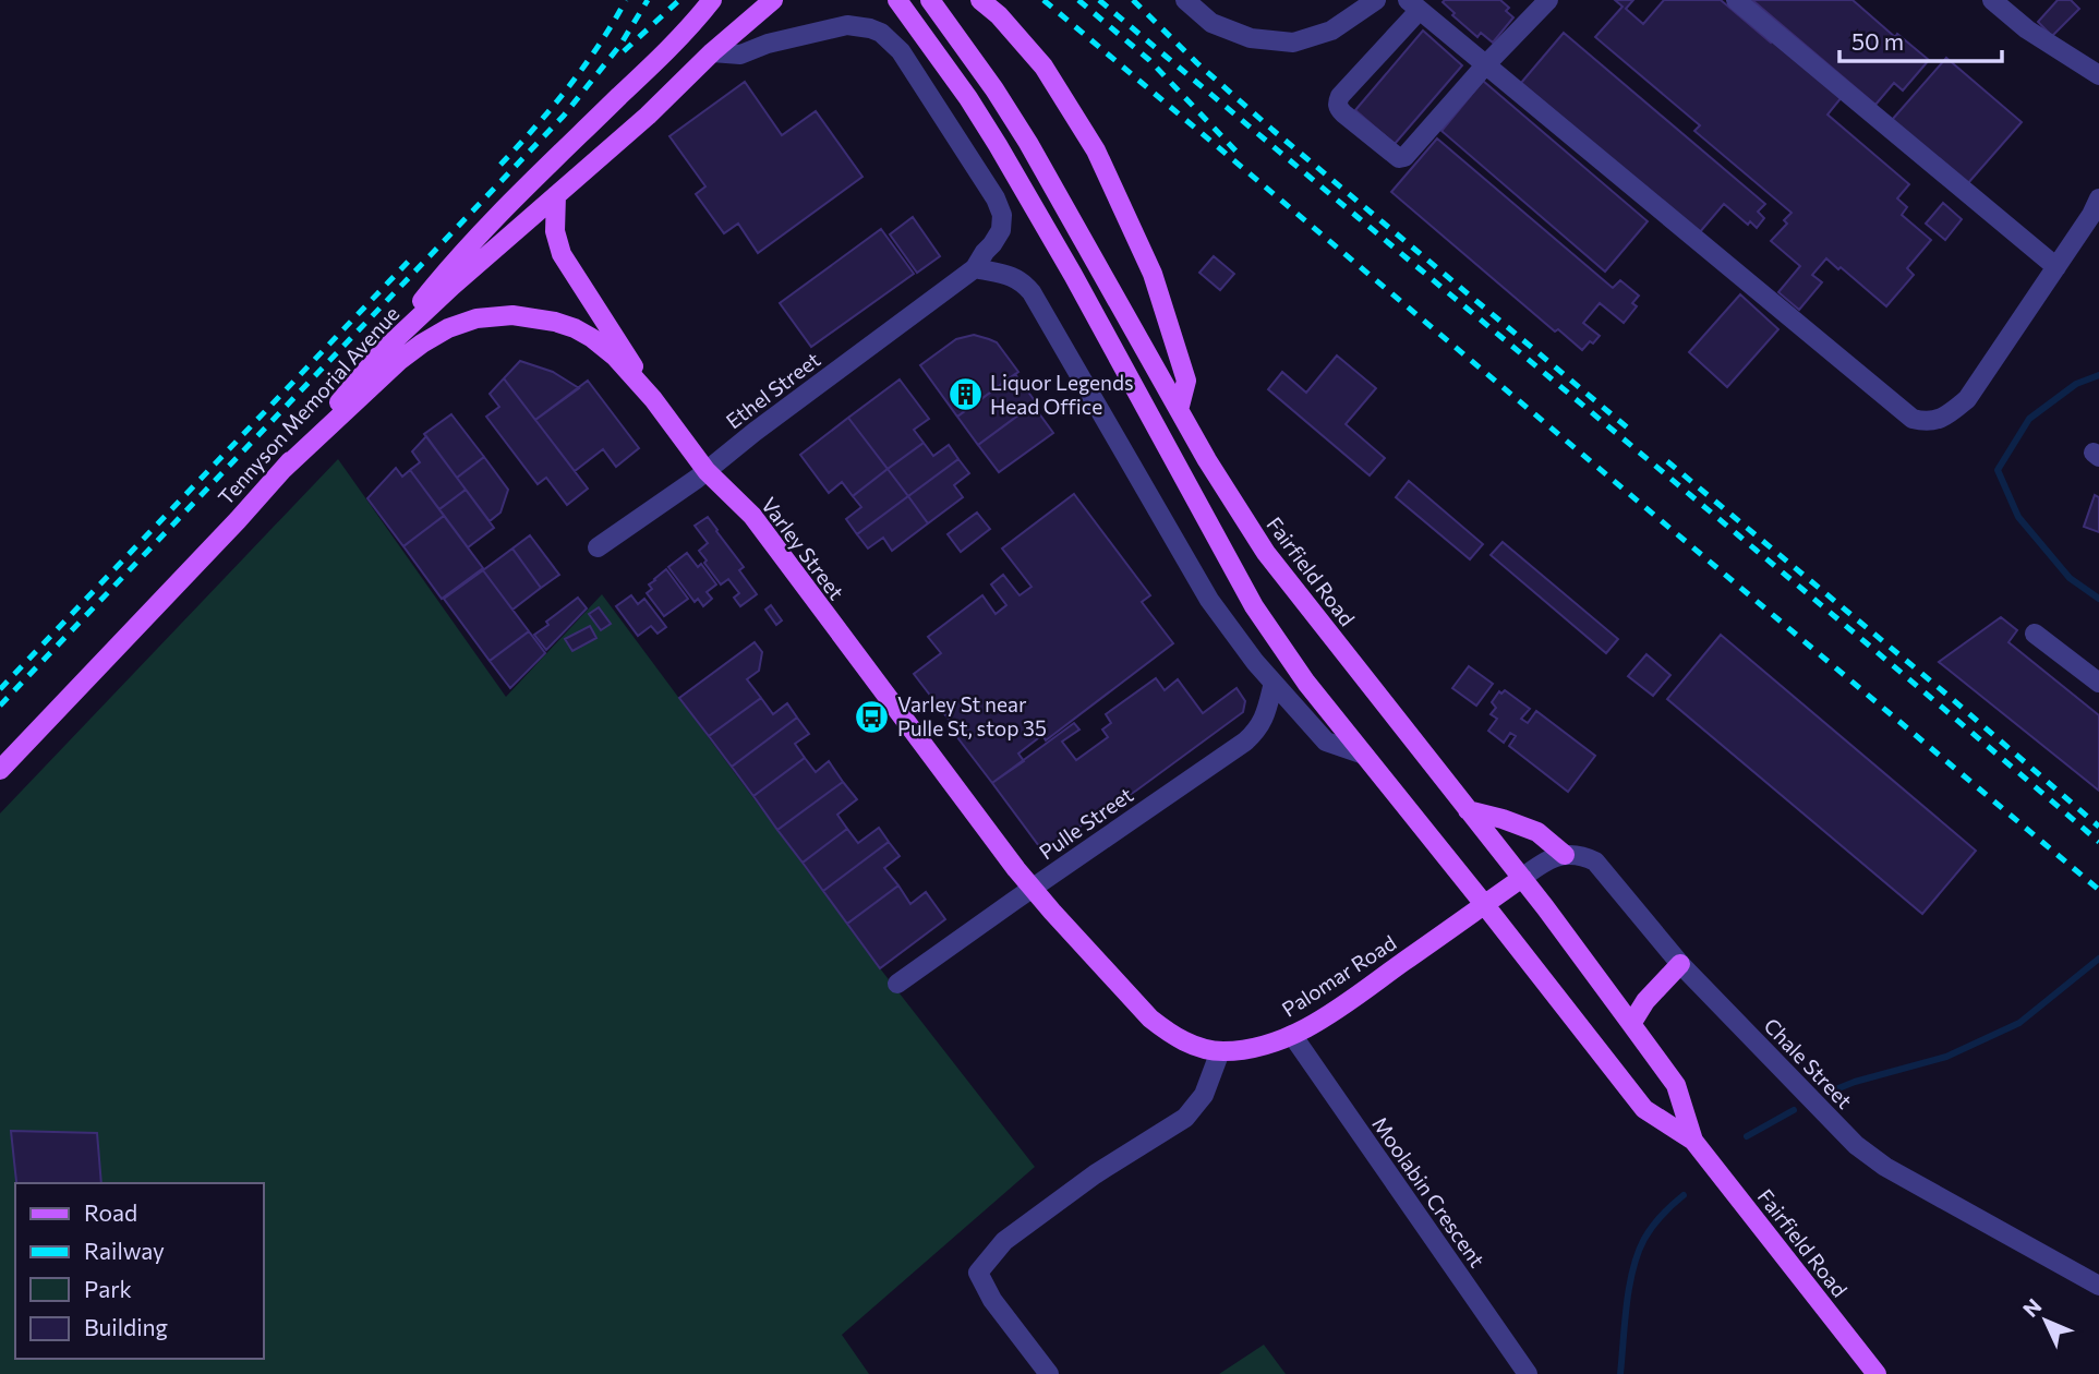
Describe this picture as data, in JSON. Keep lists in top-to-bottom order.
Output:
{
  "streets": {
    "main road": [
      "Tennyson Memorial Avenue",
      "Varley Street",
      "Fairfield Road",
      "Palomar Road"
    ],
    "street": [
      "Ethel Street",
      "Pulle Street",
      "Chale Street",
      "Moolabin Crescent"
    ]
  },
  "crossings": [
    ["Ethel Street", "Varley Street"],
    ["Tennyson Memorial Avenue", "Varley Street"],
    ["Varley Street", "Pulle Street"],
    ["Varley Street", "Palomar Road"],
    ["Fairfield Road", "Palomar Road"],
    ["Palomar Road", "Moolabin Crescent"]
  ],
  "places": {
    "building": ["Liquor Legends Head Office"],
    "bus stop": ["Varley St near Pulle St, stop 35"]
  },
  "legend": [
    "Road",
    "Railway",
    "Park",
    "Building"
  ],
  "scale_bar": "50 m",
  "north": "top left"
}
